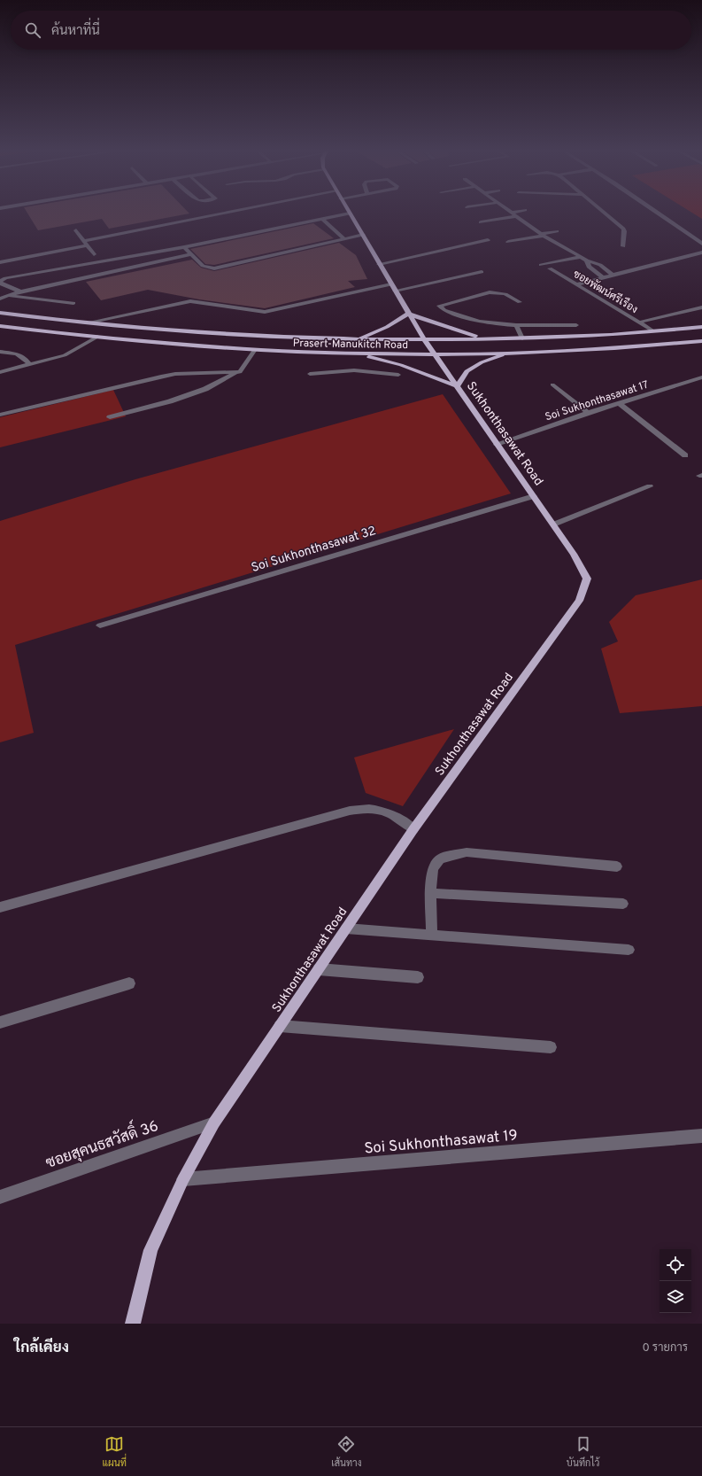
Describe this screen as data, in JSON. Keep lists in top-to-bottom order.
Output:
{
  "streets": {
    "main road": ["Prasert-Manukitch Road", "Sukhonthasawat Road"],
    "street": [
      "ซอยพัฒน์ศรีเรือง",
      "Soi Sukhonthasawat 17",
      "Soi Sukhonthasawat 32",
      "Soi Sukhonthasawat 19",
      "ซอยสุคนธสวัสดิ์ 36"
    ]
  },
  "crossings": [
    ["ซอยพัฒน์ศรีเรือง", "Prasert-Manukitch Road"],
    ["Prasert-Manukitch Road", "Sukhonthasawat Road"],
    ["Soi Sukhonthasawat 17", "Sukhonthasawat Road"],
    ["Sukhonthasawat Road", "Soi Sukhonthasawat 32"],
    ["Sukhonthasawat Road", "Soi Sukhonthasawat 19"],
    ["Sukhonthasawat Road", "ซอยสุคนธสวัสดิ์ 36"]
  ],
  "page": {
    "search": "ค้นหาที่นี่",
    "heading": ["ใกล้เคียง", "0 รายการ"],
    "nav": ["แผนที่", "เส้นทาง", "บันทึกไว้"]
  }
}
